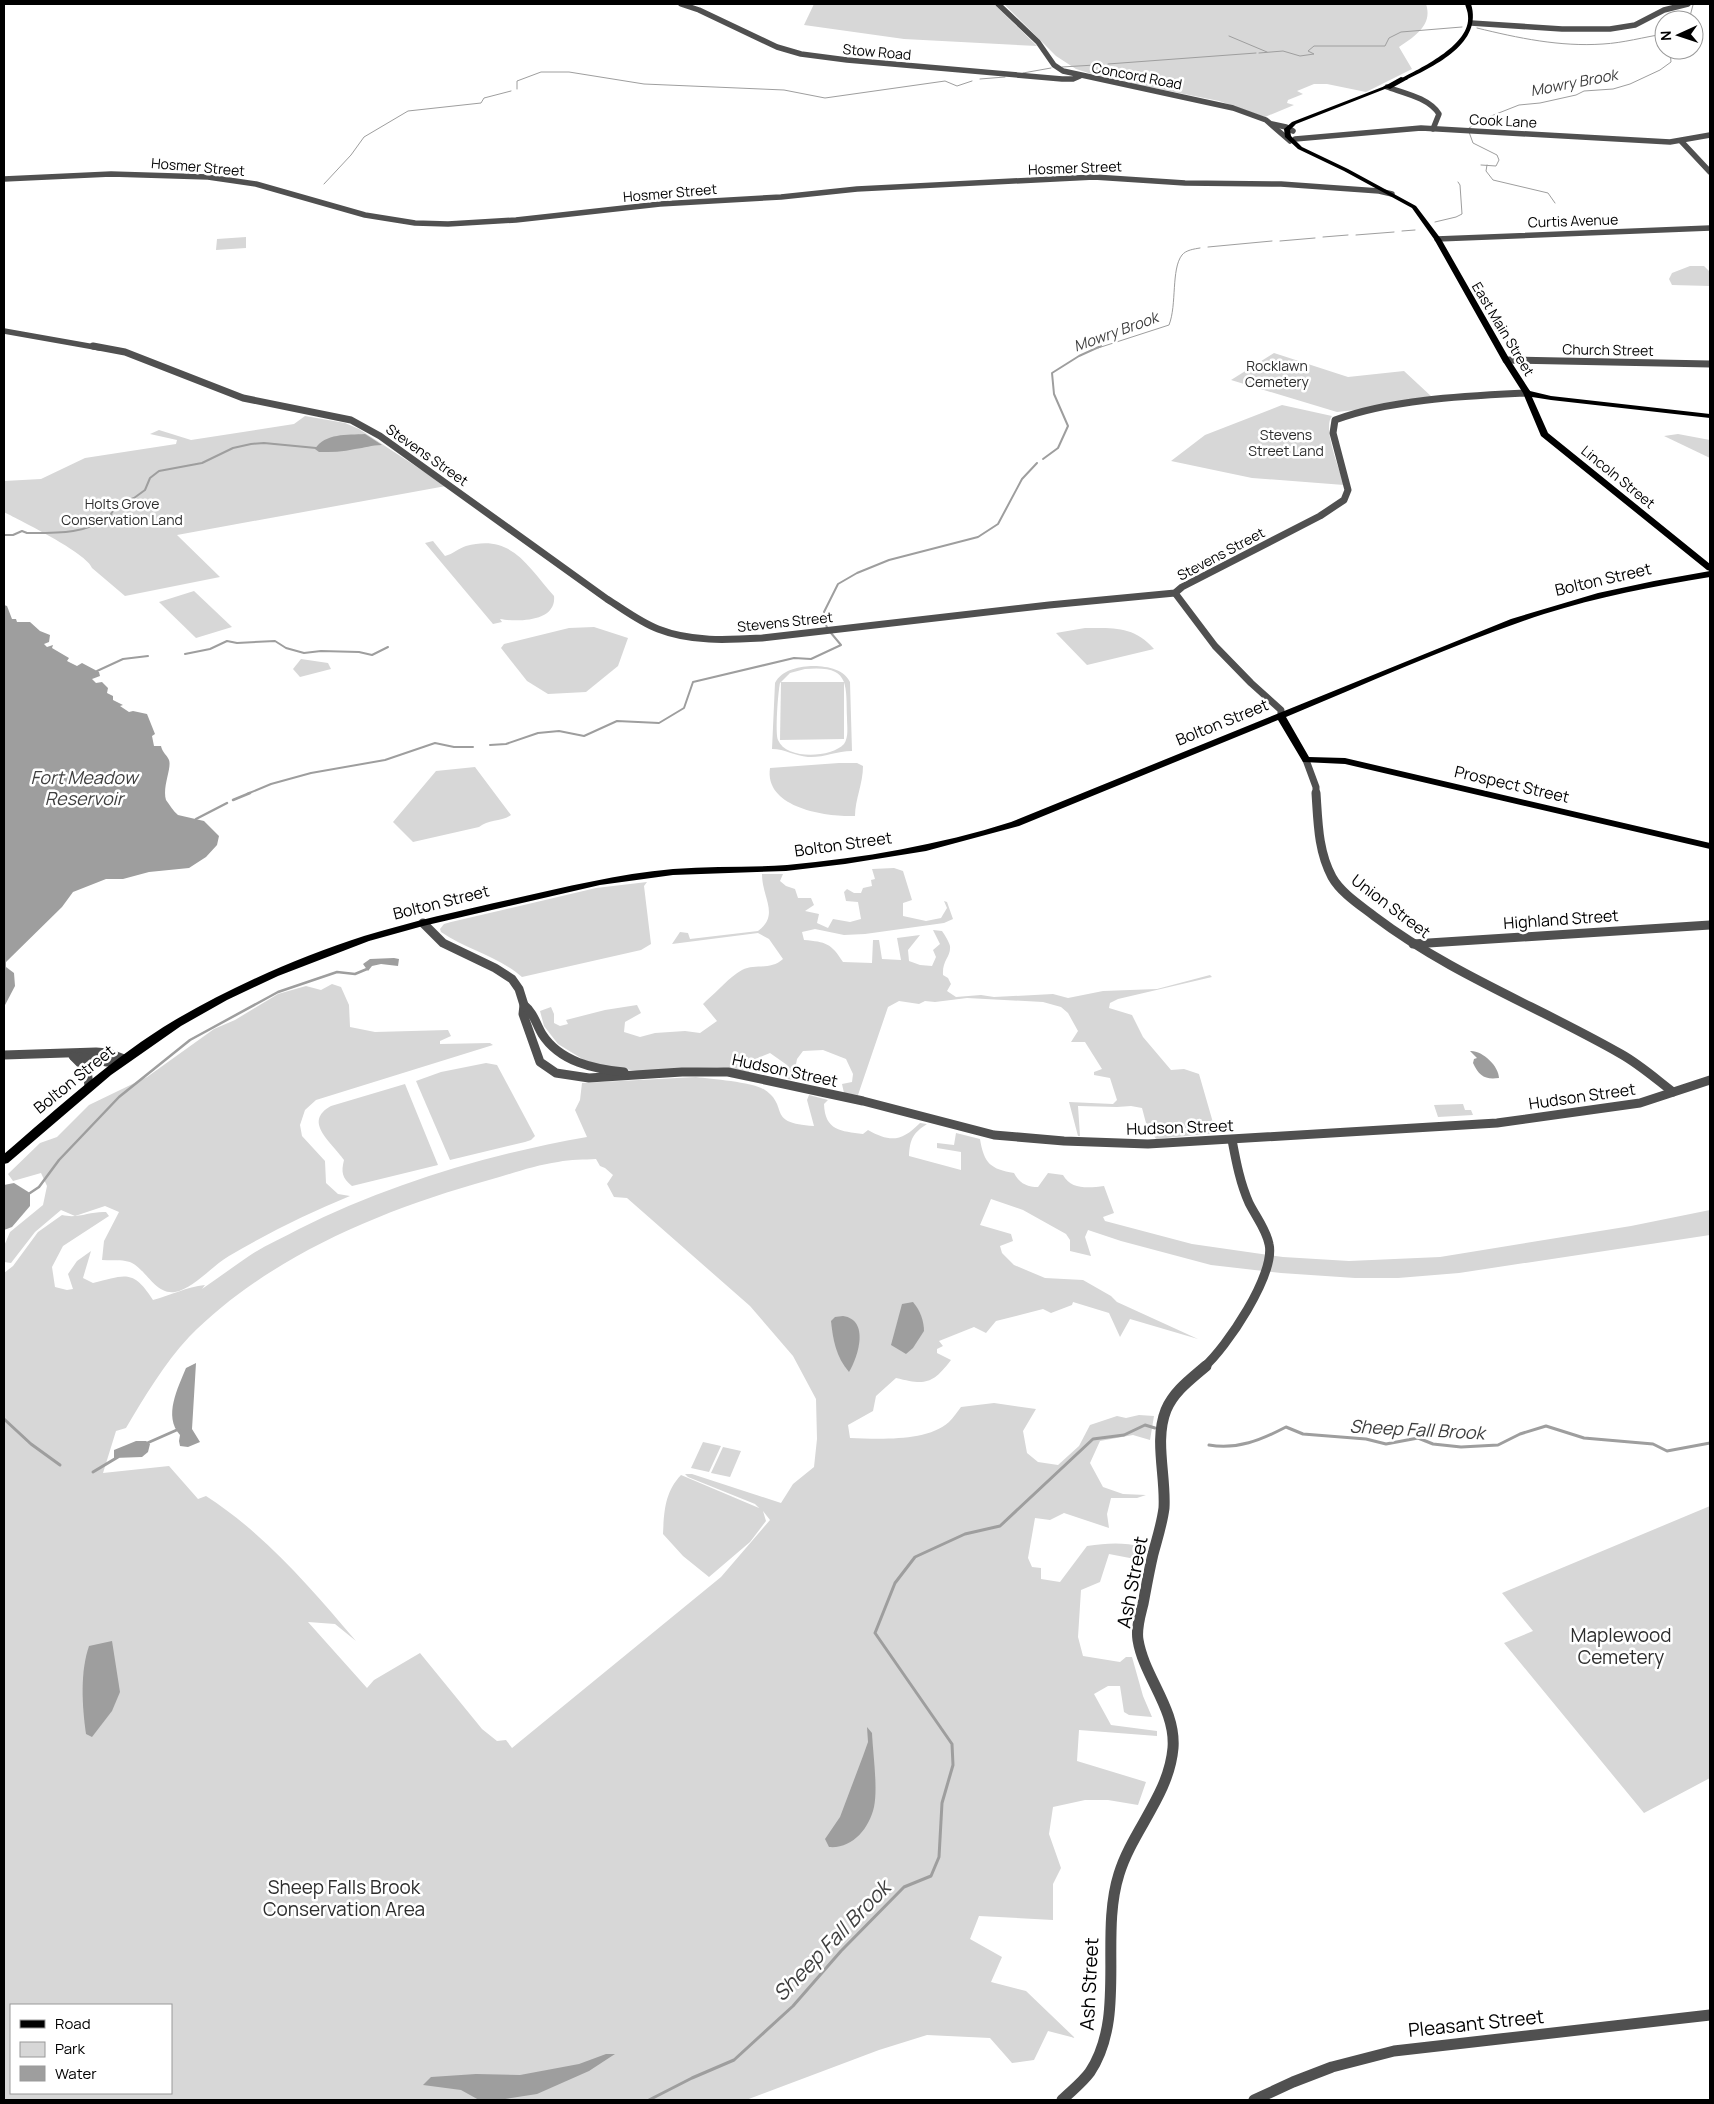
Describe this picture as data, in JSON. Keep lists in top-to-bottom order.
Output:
{
  "streets": {
    "main road": [
      "East Main Street",
      "Lincoln Street",
      "Bolton Street",
      "Prospect Street",
      "Union Street"
    ],
    "street": [
      "Stow Road",
      "Concord Road",
      "Cook Lane",
      "Hosmer Street",
      "Curtis Avenue",
      "Church Street",
      "Stevens Street",
      "Highland Street",
      "Hudson Street",
      "Ash Street",
      "Pleasant Street"
    ]
  },
  "crossings": [
    ["Stow Road", "Concord Road"],
    ["Concord Road", "Cook Lane"],
    ["Concord Road", "East Main Street"],
    ["Cook Lane", "East Main Street"],
    ["Hosmer Street", "East Main Street"],
    ["Curtis Avenue", "East Main Street"],
    ["East Main Street", "Church Street"],
    ["East Main Street", "Stevens Street"],
    ["East Main Street", "Lincoln Street"],
    ["Stevens Street", "Lincoln Street"],
    ["Stevens Street", "Union Street"],
    ["Bolton Street", "Union Street"],
    ["Bolton Street", "Hudson Street"],
    ["Prospect Street", "Union Street"],
    ["Union Street", "Highland Street"],
    ["Union Street", "Hudson Street"],
    ["Hudson Street", "Ash Street"]
  ],
  "water": ["Mowry Brook", "Fort Meadow Reservoir", "Sheep Fall Brook"],
  "parks": [
    "Rocklawn Cemetery",
    "Stevens Street Land",
    "Holts Grove Conservation Land",
    "Maplewood Cemetery",
    "Sheep Falls Brook Conservation Area"
  ],
  "legend": ["Road", "Park", "Water"],
  "north": "left"
}
